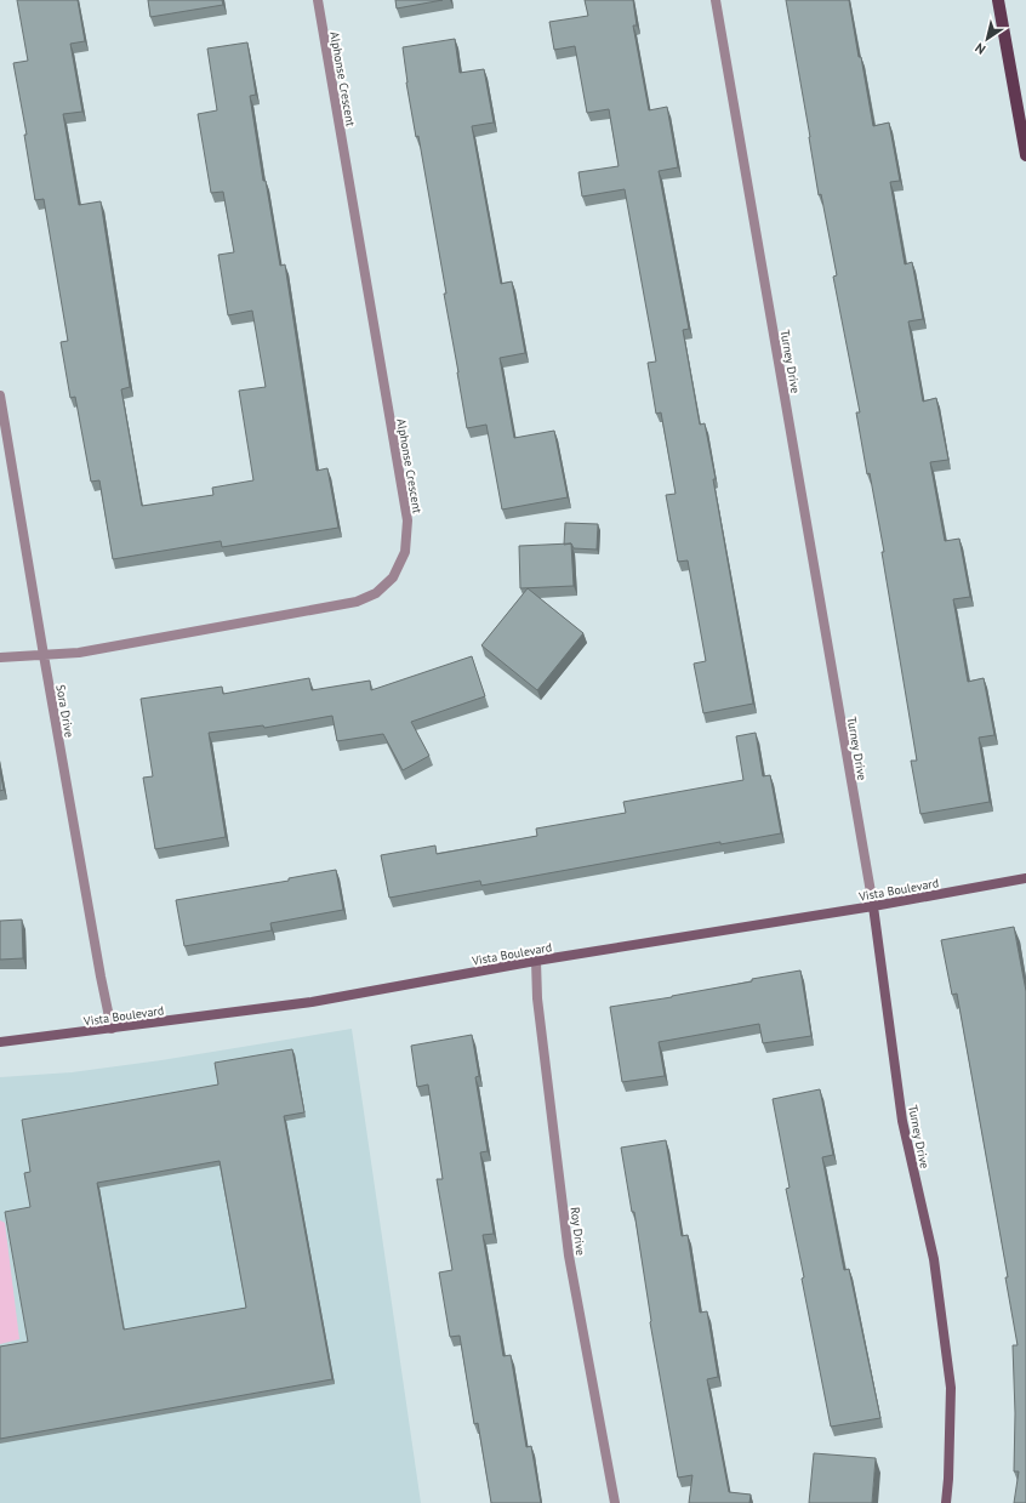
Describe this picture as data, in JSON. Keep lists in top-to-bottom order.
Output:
{
  "streets": {
    "street": [
      "Alphonse Crescent",
      "Turney Drive",
      "Sora Drive",
      "Vista Boulevard",
      "Roy Drive"
    ]
  },
  "crossings": [
    ["Alphonse Crescent", "Sora Drive"],
    ["Turney Drive", "Vista Boulevard"],
    ["Sora Drive", "Vista Boulevard"],
    ["Vista Boulevard", "Roy Drive"]
  ],
  "north": "bottom left"
}
